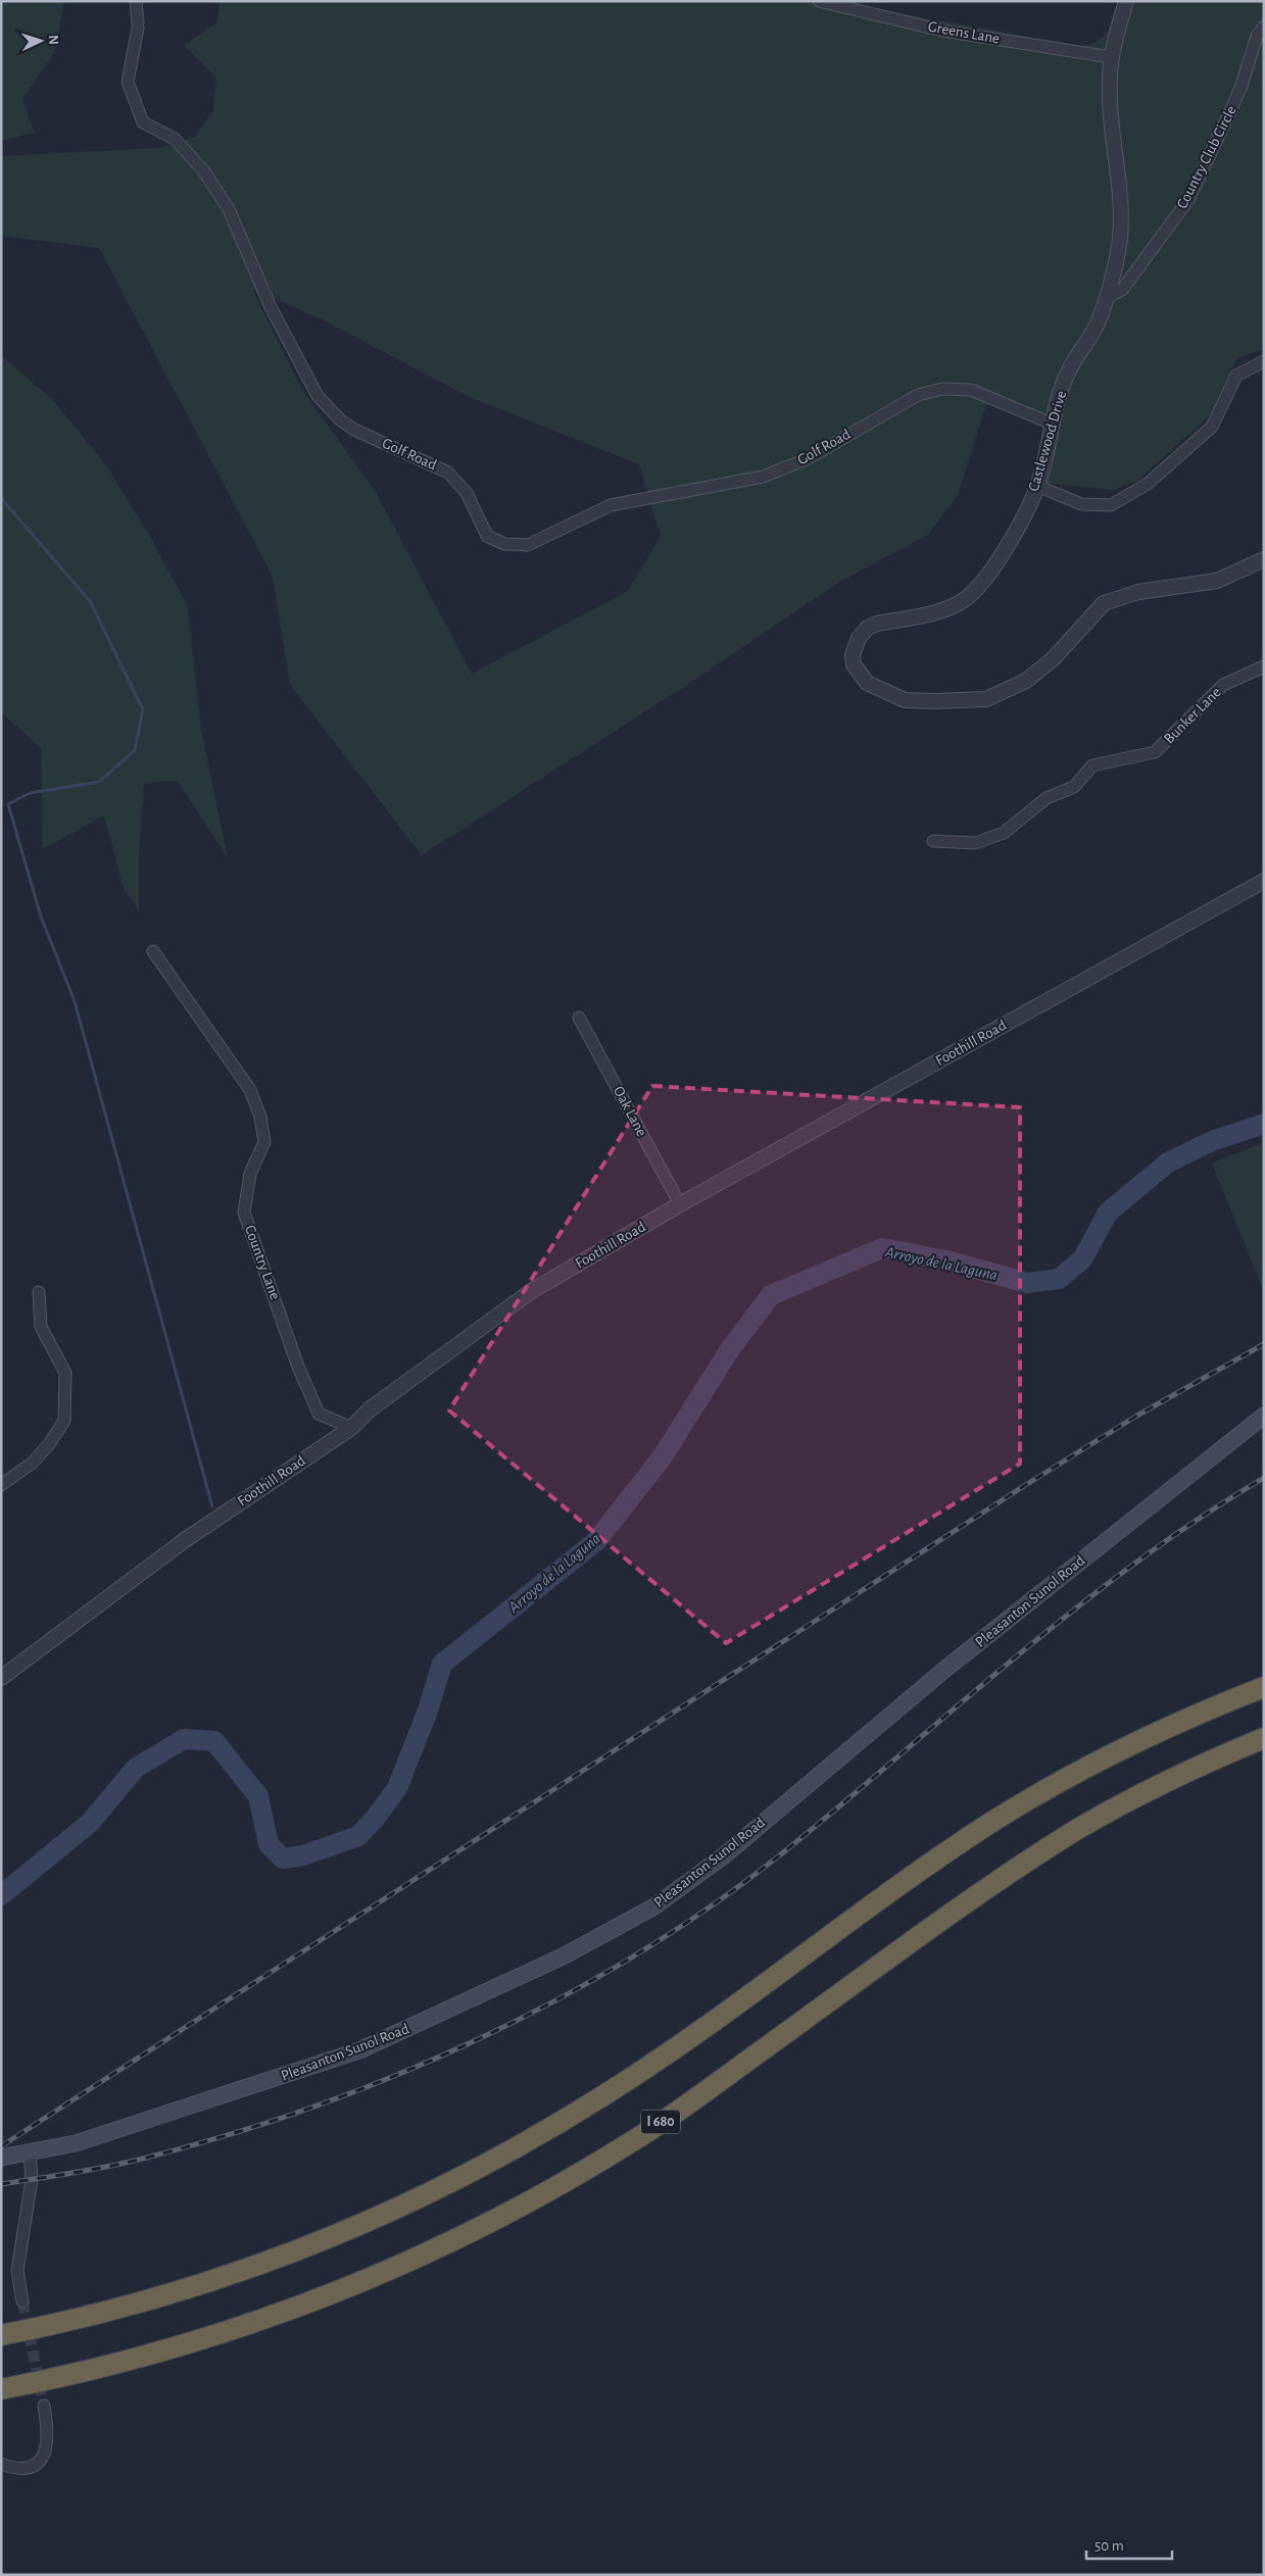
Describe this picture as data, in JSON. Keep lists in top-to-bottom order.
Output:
{
  "streets": {
    "highway": ["I 680"],
    "main road": ["Pleasanton Sunol Road"],
    "street": [
      "Greens Lane",
      "Country Club Circle",
      "Castlewood Drive",
      "Golf Road",
      "Bunker Lane",
      "Foothill Road",
      "Oak Lane",
      "Country Lane"
    ]
  },
  "crossings": [
    ["Greens Lane", "Castlewood Drive"],
    ["Country Club Circle", "Castlewood Drive"],
    ["Castlewood Drive", "Golf Road"],
    ["Foothill Road", "Oak Lane"],
    ["Foothill Road", "Country Lane"]
  ],
  "water": ["Arroyo de la Laguna"],
  "scale_bar": "50 m",
  "north": "right"
}
